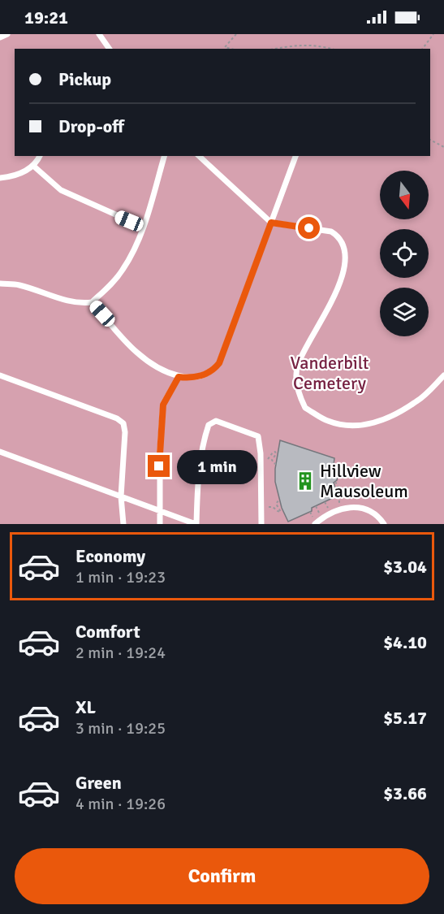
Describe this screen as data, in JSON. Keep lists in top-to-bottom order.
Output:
{
  "parks": ["Vanderbilt Cemetery"],
  "places": {
    "building": ["Hillview Mausoleum"]
  },
  "north": "bottom",
  "page": {
    "status": "19:21",
    "banner": ["Pickup", "Drop-off"],
    "bubble": "1 min",
    "list": [
      {
        "name": "Economy",
        "note": "1 min · 19:23",
        "value": "$3.04"
      },
      {
        "name": "Comfort",
        "note": "2 min · 19:24",
        "value": "$4.10"
      },
      {
        "name": "XL",
        "note": "3 min · 19:25",
        "value": "$5.17"
      },
      {
        "name": "Green",
        "note": "4 min · 19:26",
        "value": "$3.66"
      }
    ],
    "buttons": "Confirm"
  }
}
